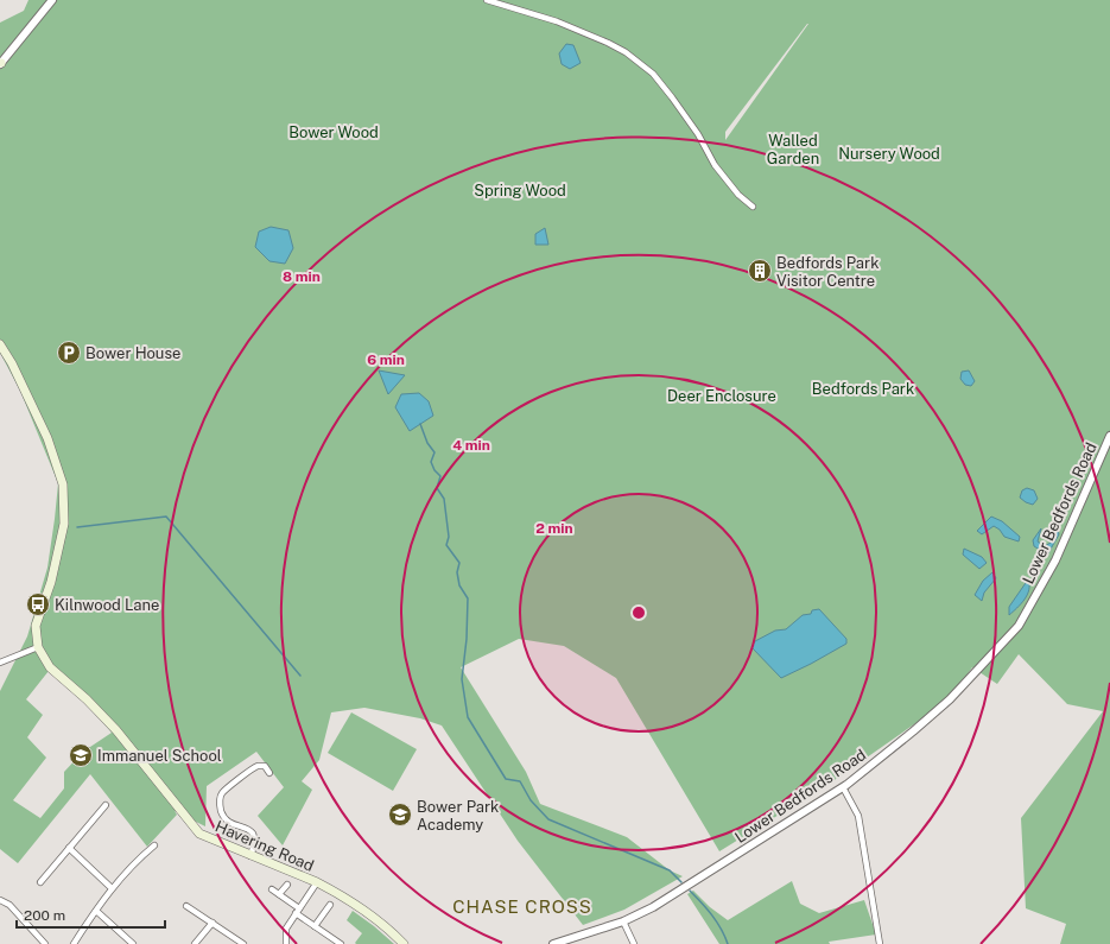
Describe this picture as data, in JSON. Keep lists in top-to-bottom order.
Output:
{
  "streets": {
    "main road": ["Havering Road"],
    "street": ["Lower Bedfords Road"]
  },
  "districts": ["CHASE CROSS"],
  "parks": [
    "Bower Wood",
    "Walled Garden",
    "Nursery Wood",
    "Spring Wood",
    "Bedfords Park",
    "Deer Enclosure"
  ],
  "places": {
    "building": ["Bedfords Park Visitor Centre"],
    "parking": ["Bower House"],
    "bus stop": ["Kilnwood Lane"],
    "school or university": ["Immanuel School", "Bower Park Academy"]
  },
  "scale_bar": "200 m",
  "rings": [
    "8 min",
    "6 min",
    "4 min",
    "2 min"
  ]
}
